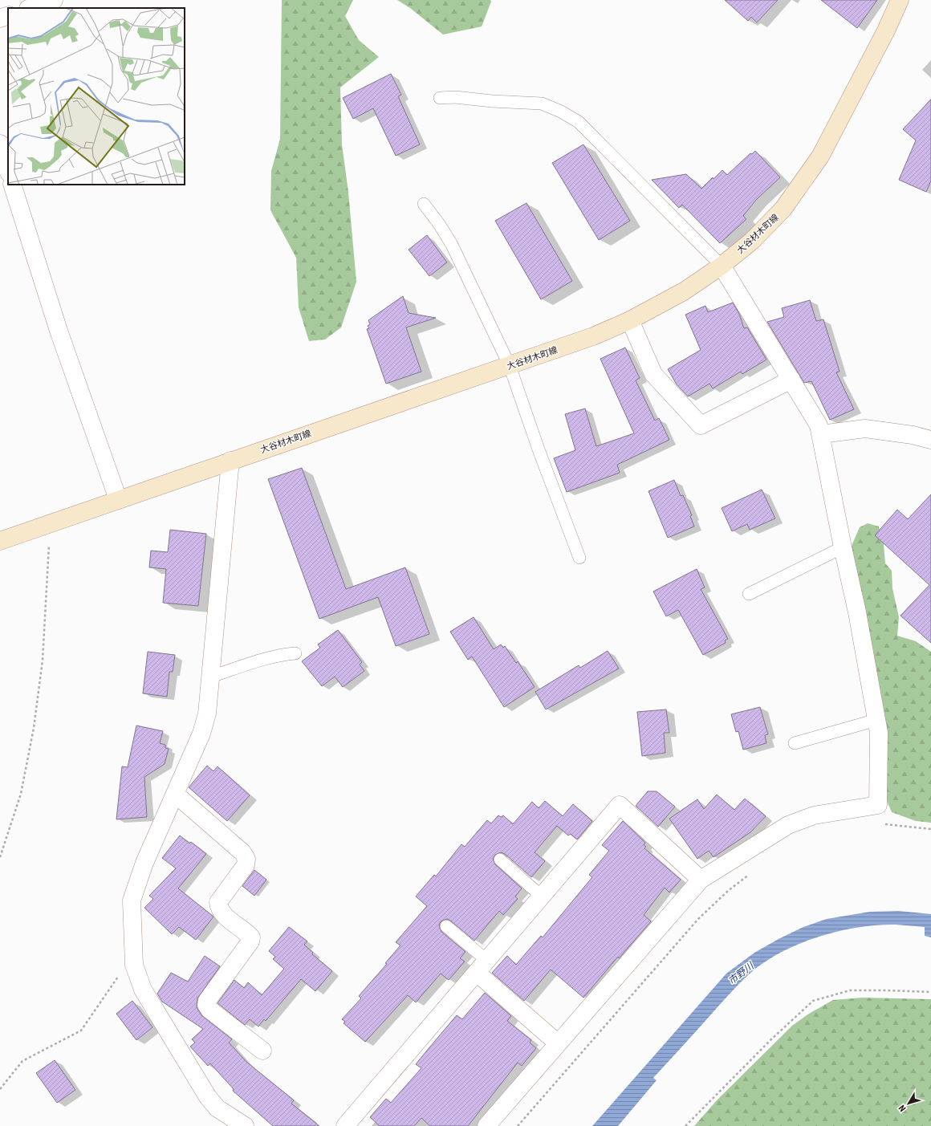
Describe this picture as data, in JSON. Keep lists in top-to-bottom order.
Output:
{
  "streets": {
    "main road": ["大谷材木町線"]
  },
  "water": ["市野川"],
  "north": "bottom left"
}
